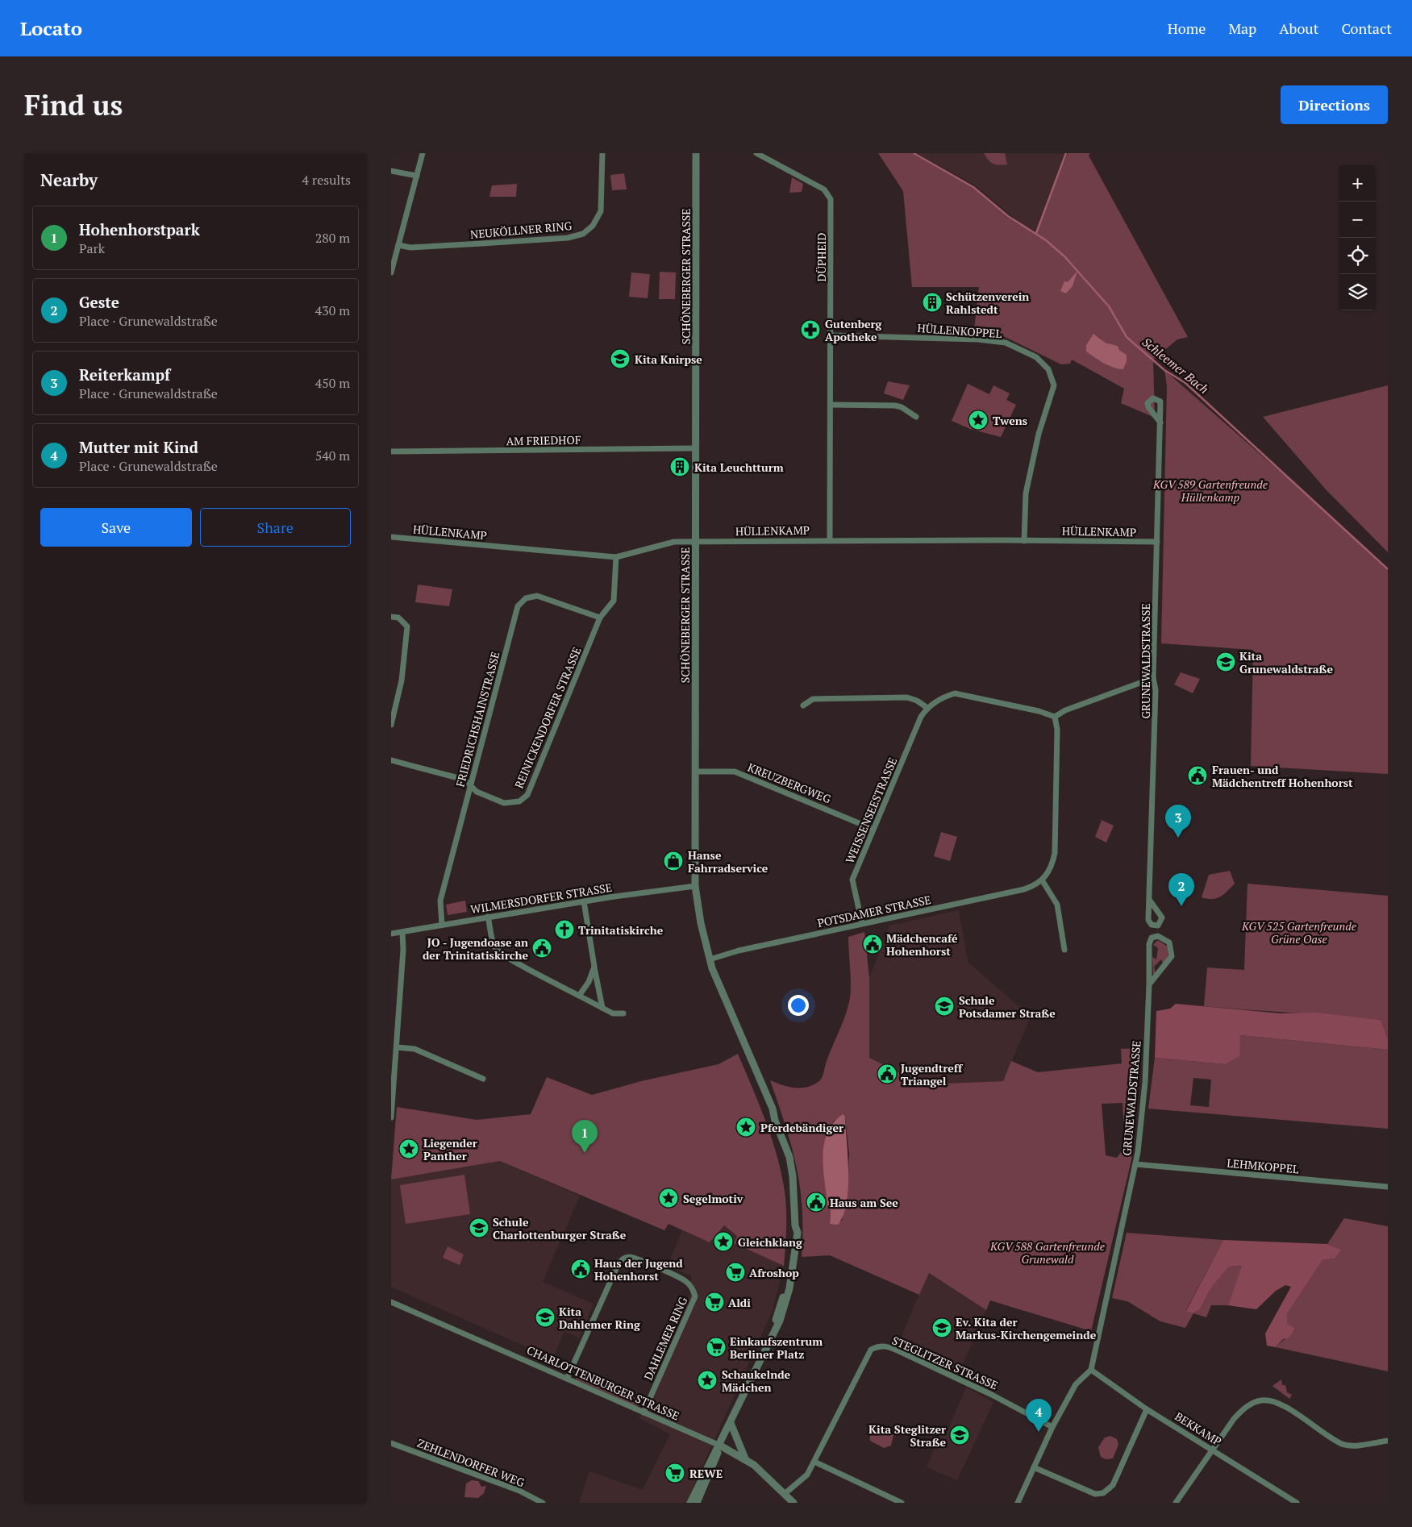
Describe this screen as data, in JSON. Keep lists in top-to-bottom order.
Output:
{
  "streets": {
    "street": [
      "NEUKÖLLNER RING",
      "DÜPHEID",
      "SCHÖNEBERGER STRASSE",
      "HÜLLENKOPPEL",
      "AM FRIEDHOF",
      "HÜLLENKAMP",
      "GRUNEWALDSTRASSE",
      "REINICKENDORFER STRASSE",
      "FRIEDRICHSHAINSTRASSE",
      "KREUZBERGWEG",
      "WEISSENSEESTRASSE",
      "WILMERSDORFER STRASSE",
      "POTSDAMER STRASSE",
      "LEHMKOPPEL",
      "DAHLEMER RING",
      "STEGLITZER STRASSE",
      "CHARLOTTENBURGER STRASSE",
      "BEKKAMP",
      "ZEHLENDORFER WEG"
    ]
  },
  "crossings": [
    ["DÜPHEID", "HÜLLENKOPPEL"],
    ["DÜPHEID", "HÜLLENKAMP"],
    ["SCHÖNEBERGER STRASSE", "AM FRIEDHOF"],
    ["SCHÖNEBERGER STRASSE", "HÜLLENKAMP"],
    ["SCHÖNEBERGER STRASSE", "KREUZBERGWEG"],
    ["SCHÖNEBERGER STRASSE", "WILMERSDORFER STRASSE"],
    ["SCHÖNEBERGER STRASSE", "POTSDAMER STRASSE"],
    ["SCHÖNEBERGER STRASSE", "CHARLOTTENBURGER STRASSE"],
    ["HÜLLENKOPPEL", "HÜLLENKAMP"],
    ["HÜLLENKAMP", "GRUNEWALDSTRASSE"],
    ["HÜLLENKAMP", "REINICKENDORFER STRASSE"],
    ["GRUNEWALDSTRASSE", "LEHMKOPPEL"],
    ["GRUNEWALDSTRASSE", "BEKKAMP"],
    ["REINICKENDORFER STRASSE", "FRIEDRICHSHAINSTRASSE"],
    ["FRIEDRICHSHAINSTRASSE", "WILMERSDORFER STRASSE"],
    ["KREUZBERGWEG", "WEISSENSEESTRASSE"],
    ["WEISSENSEESTRASSE", "POTSDAMER STRASSE"],
    ["DAHLEMER RING", "CHARLOTTENBURGER STRASSE"],
    ["STEGLITZER STRASSE", "CHARLOTTENBURGER STRASSE"]
  ],
  "water": ["Schleemer Bach"],
  "parks": ["KGV 589 Gartenfreunde Hüllenkamp", "KGV 525 Gartenfreunde Grüne Oase", "KGV 588 Gartenfreunde Grunewald"],
  "places": {
    "building": ["Schützenverein Rahlstedt", "Kita Leuchtturm"],
    "pharmacy": ["Gutenberg Apotheke"],
    "school or university": [
      "Kita Knirpse",
      "Kita Grunewaldstraße",
      "Schule Potsdamer Straße",
      "Schule Charlottenburger Straße",
      "Kita Dahlemer Ring",
      "Ev. Kita der Markus-Kirchengemeinde",
      "Kita Steglitzer Straße"
    ],
    "place": [
      "Twens",
      "Pferdebändiger",
      "Liegender Panther",
      "Segelmotiv",
      "Gleichklang",
      "Schaukelnde Mädchen"
    ],
    "public building": [
      "Frauen- und Mädchentreff Hohenhorst",
      "Mädchencafé Hohenhorst",
      "JO - Jugendoase an der Trinitatiskirche",
      "Jugendtreff Triangel",
      "Haus am See",
      "Haus der Jugend Hohenhorst"
    ],
    "shop": ["Hanse Fahrradservice"],
    "church": ["Trinitatiskirche"],
    "supermarket": [
      "Afroshop",
      "Aldi",
      "Einkaufszentrum Berliner Platz",
      "REWE"
    ]
  },
  "page": {
    "header": "Locato",
    "nav": [
      "Home",
      "Map",
      "About",
      "Contact"
    ],
    "buttons": [
      "Directions",
      ["Save", "Share"]
    ],
    "title": "Find us",
    "heading": ["Nearby", "4 results"],
    "map_buttons": ["+", "−"],
    "list": [
      {
        "mark": "1",
        "name": "Hohenhorstpark",
        "note": "Park",
        "value": "280 m"
      },
      {
        "mark": "2",
        "name": "Geste",
        "note": "Place · Grunewaldstraße",
        "value": "430 m"
      },
      {
        "mark": "3",
        "name": "Reiterkampf",
        "note": "Place · Grunewaldstraße",
        "value": "450 m"
      },
      {
        "mark": "4",
        "name": "Mutter mit Kind",
        "note": "Place · Grunewaldstraße",
        "value": "540 m"
      }
    ],
    "pins": [
      "3",
      "2",
      "1",
      "4"
    ]
  }
}
